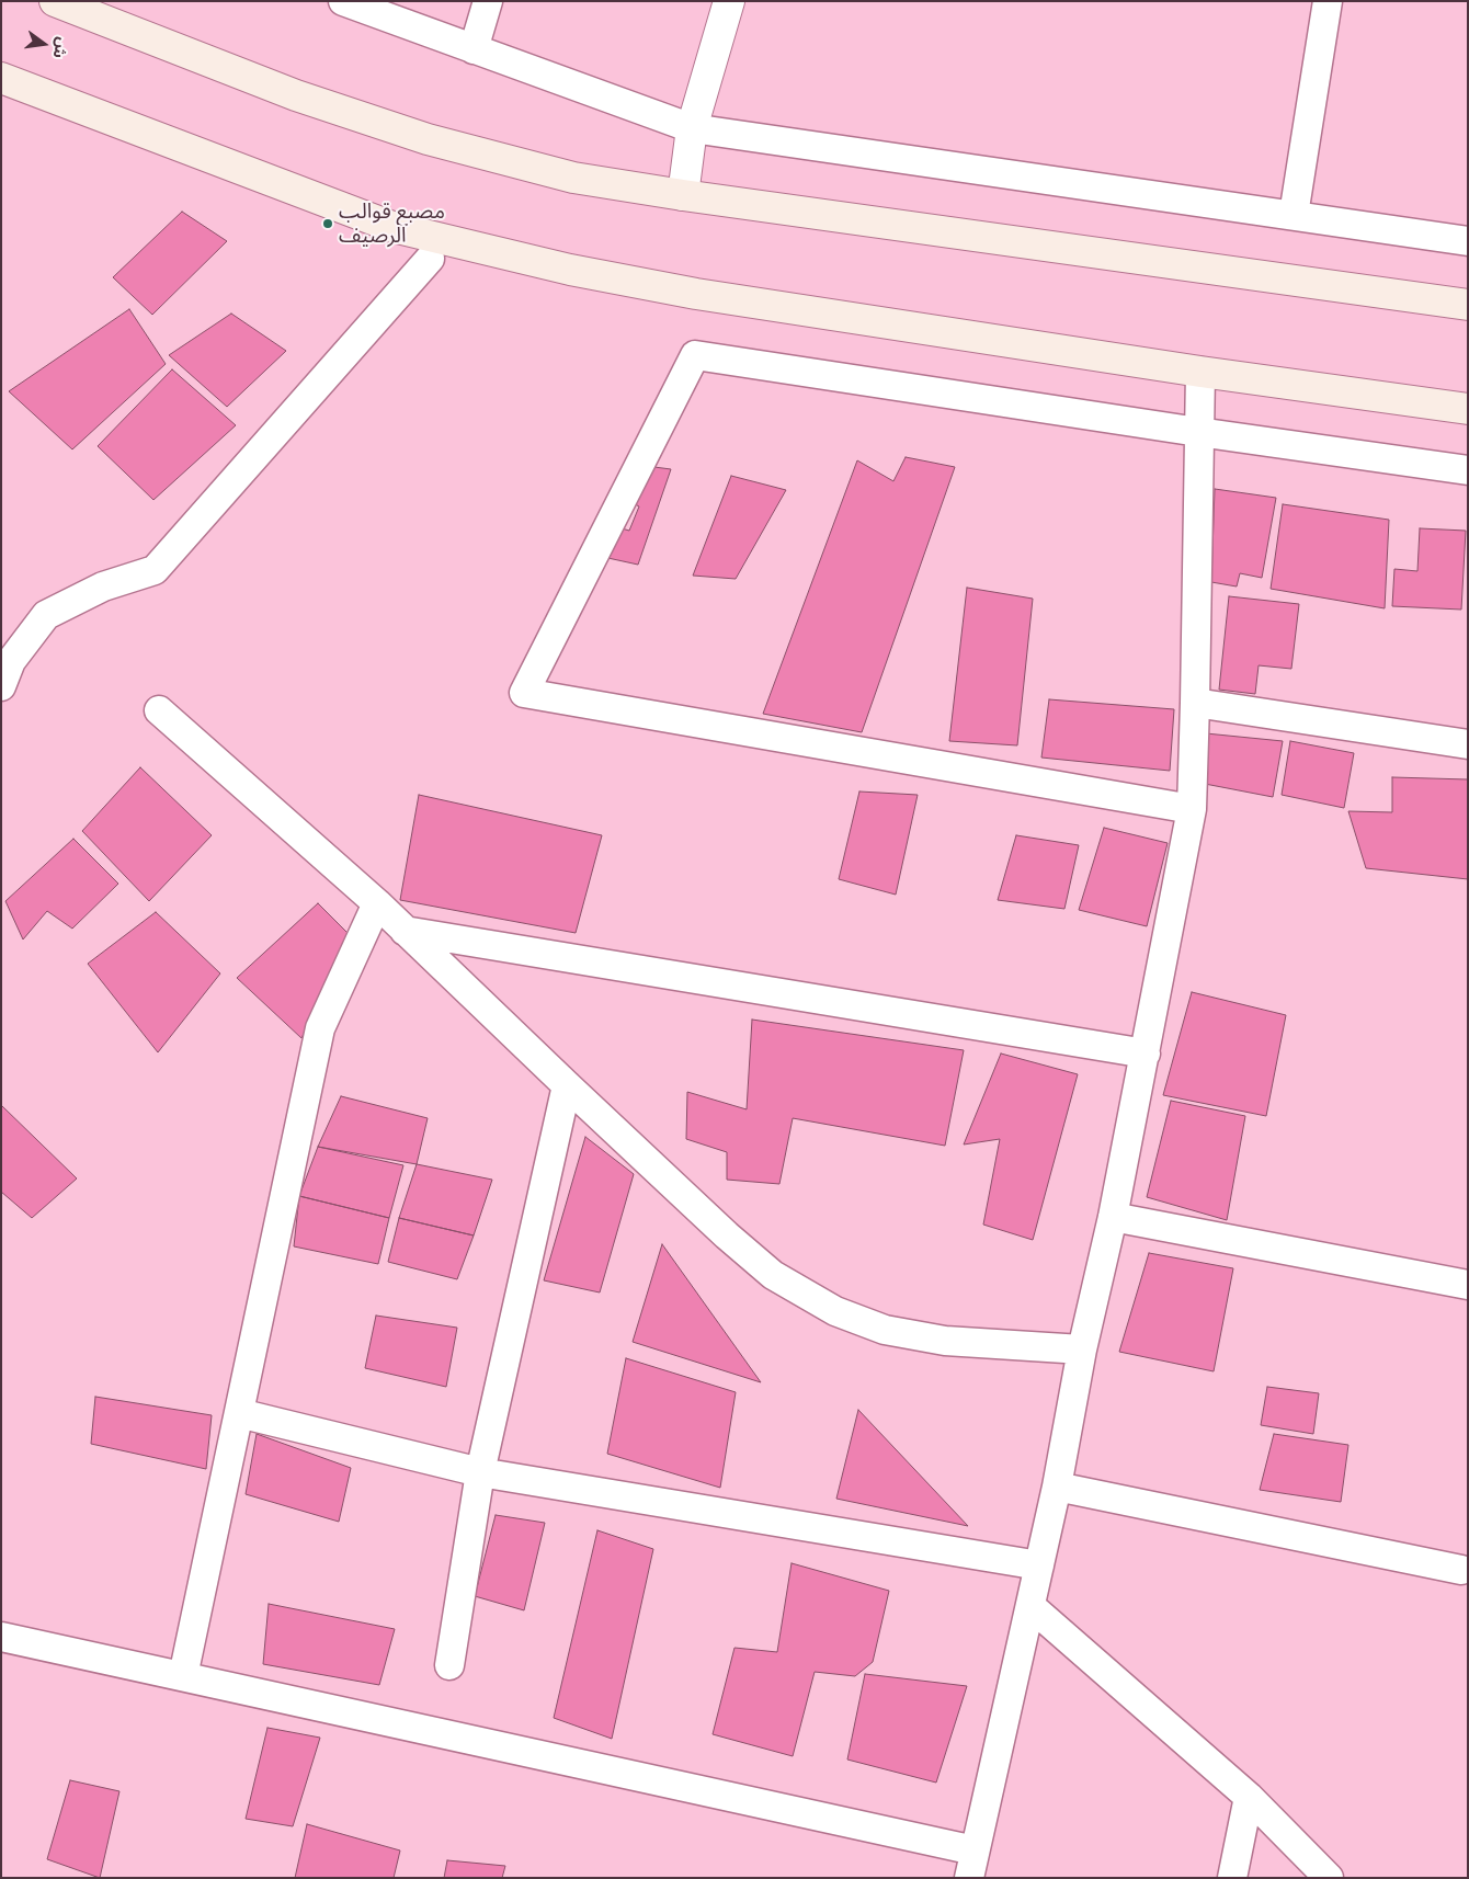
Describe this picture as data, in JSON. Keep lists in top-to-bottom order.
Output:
{
  "places": ["مصبع قوالب الرصيف"],
  "north": "right"
}
